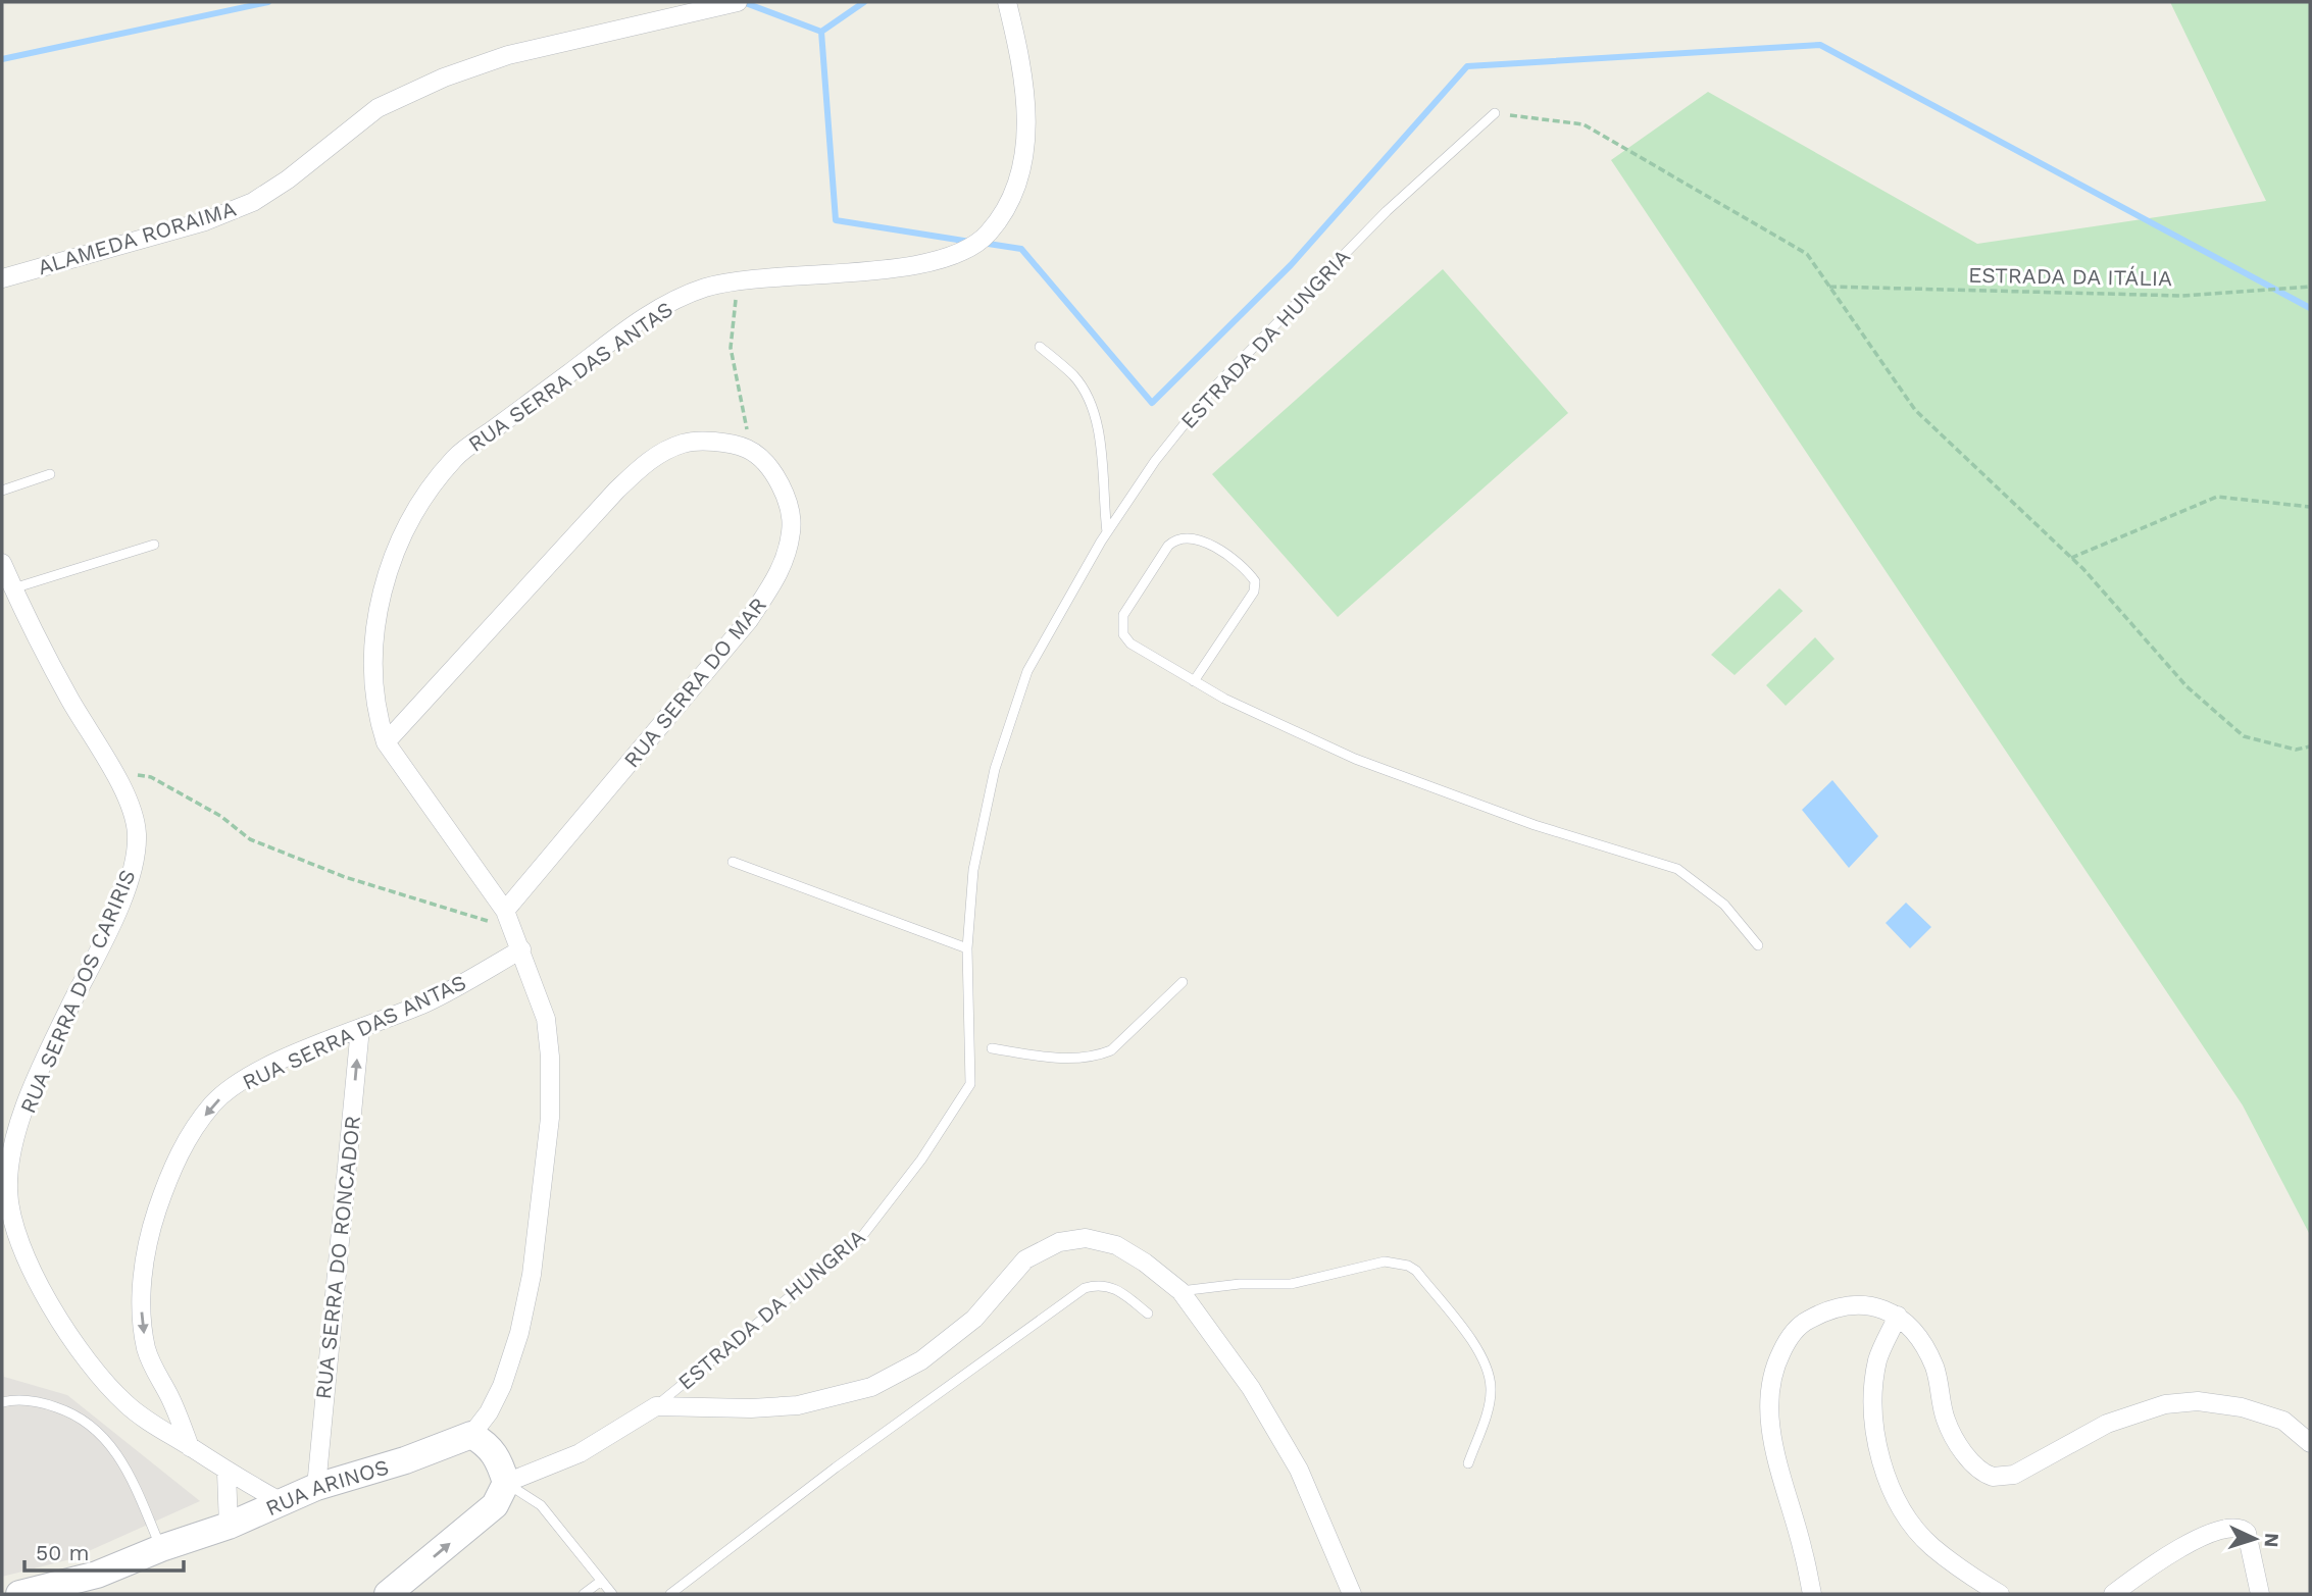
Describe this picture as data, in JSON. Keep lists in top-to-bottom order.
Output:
{
  "streets": {
    "street": [
      "ALAMEDA RORAIMA",
      "ESTRADA DA HUNGRIA",
      "RUA SERRA DAS ANTAS",
      "RUA SERRA DO MAR",
      "RUA SERRA DOS CARIRIS",
      "RUA SERRA DO RONCADOR",
      "RUA ARINOS"
    ],
    "path": ["ESTRADA DA ITÁLIA"]
  },
  "crossings": [
    ["RUA SERRA DAS ANTAS", "RUA SERRA DO MAR"],
    ["RUA SERRA DAS ANTAS", "RUA SERRA DOS CARIRIS"],
    ["RUA SERRA DAS ANTAS", "RUA SERRA DO RONCADOR"],
    ["RUA SERRA DAS ANTAS", "RUA ARINOS"],
    ["RUA SERRA DO RONCADOR", "RUA ARINOS"]
  ],
  "one_way": ["RUA SERRA DO RONCADOR"],
  "scale_bar": "50 m",
  "north": "right"
}
